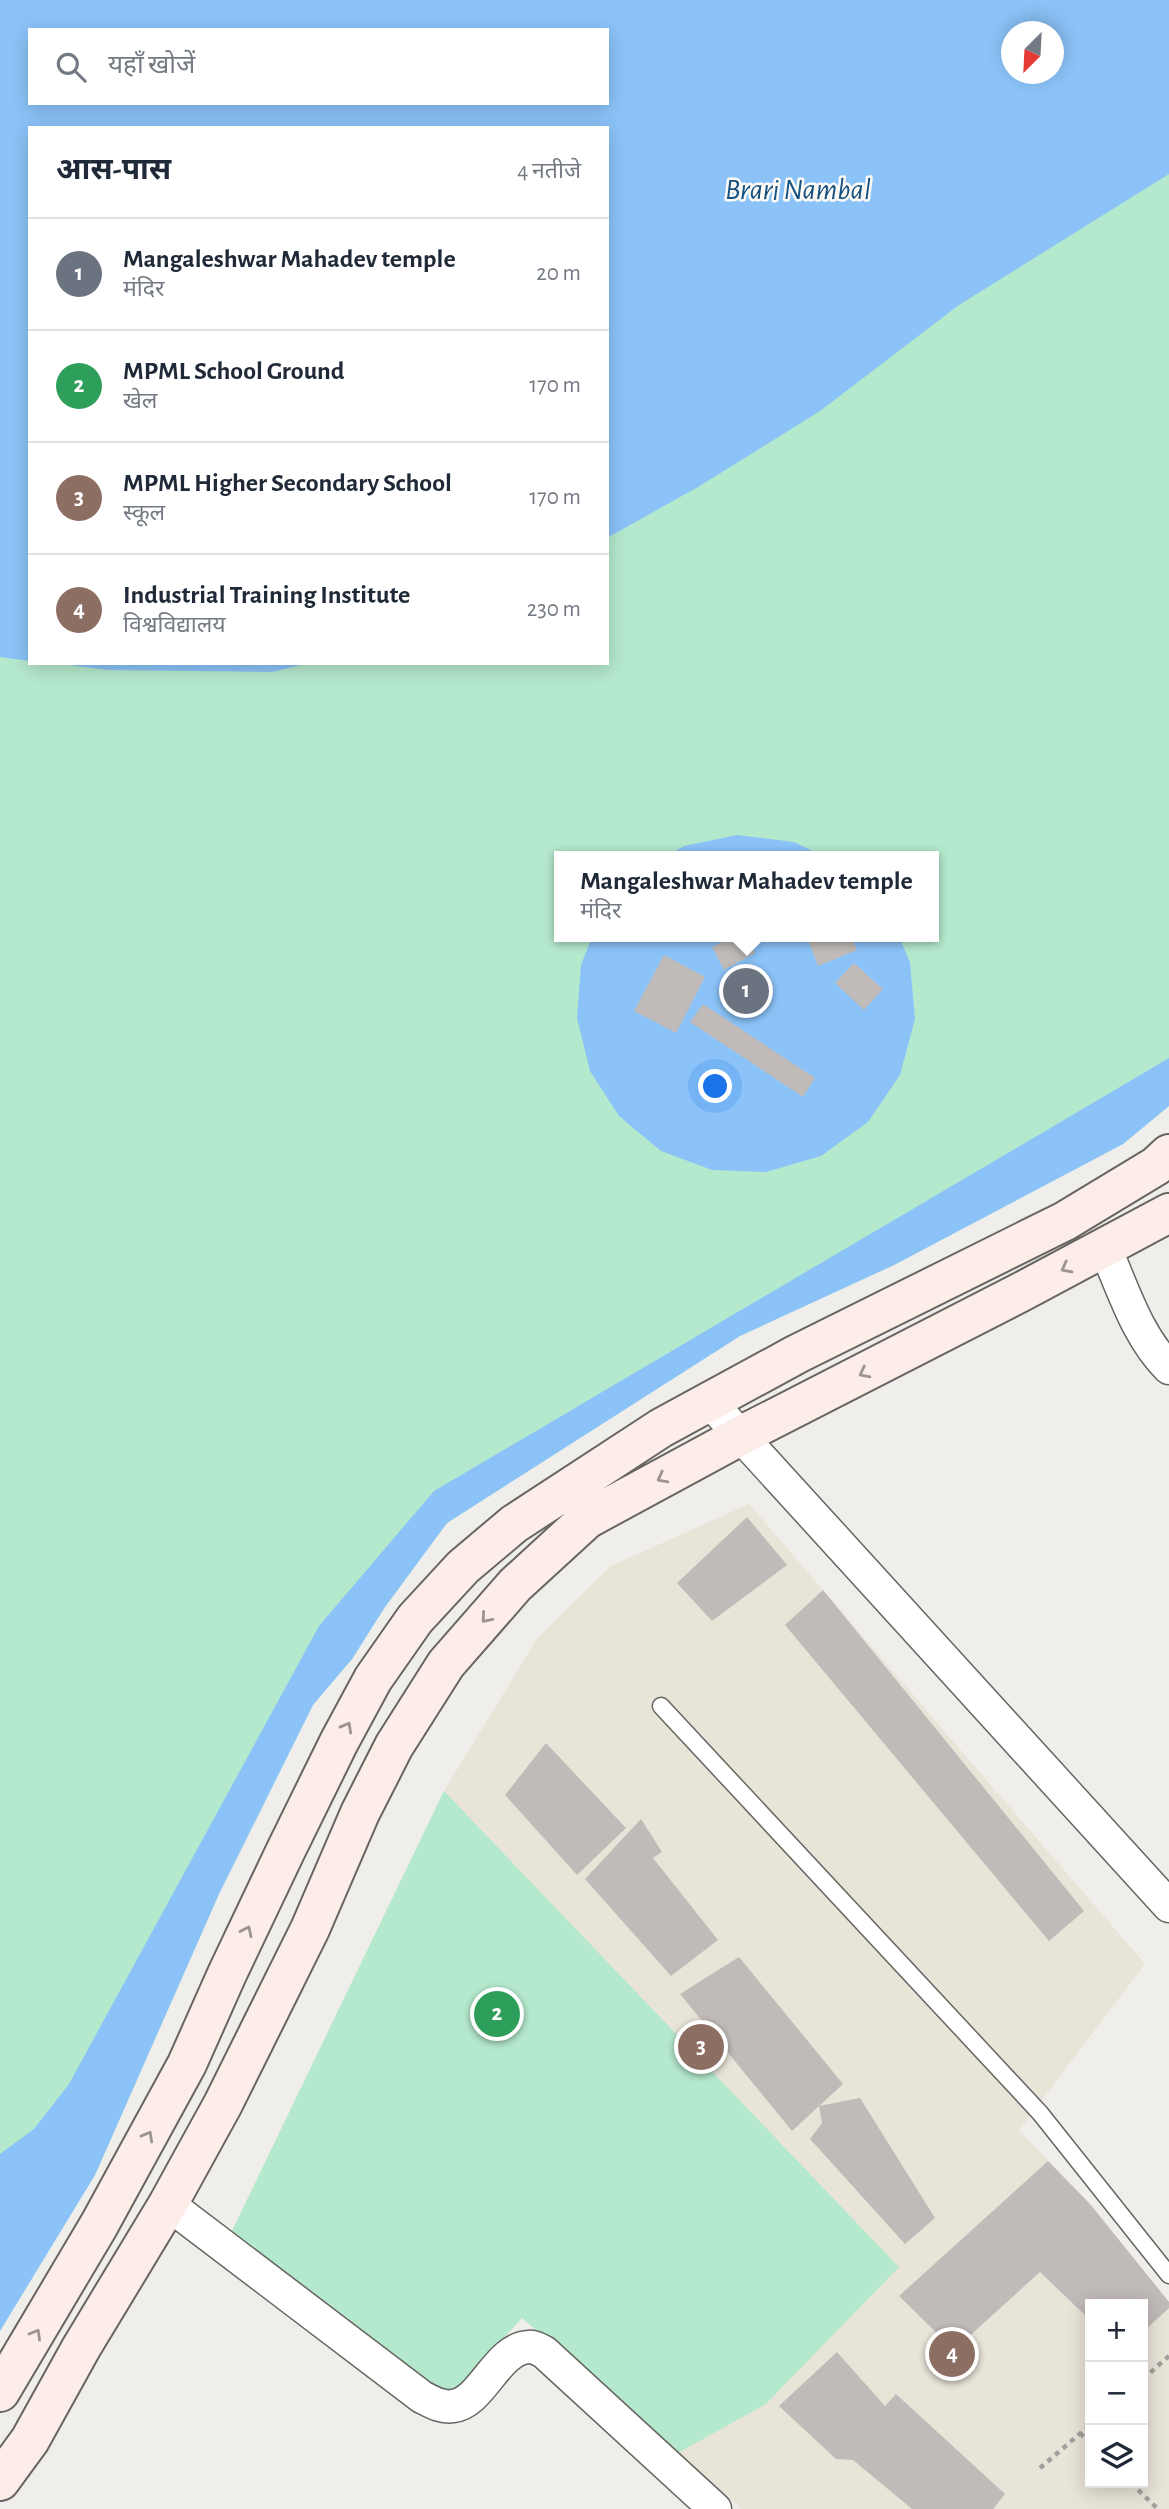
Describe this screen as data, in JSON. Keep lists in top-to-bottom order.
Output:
{
  "water": ["Brari Nambal"],
  "north": "bottom left",
  "page": {
    "search": "यहाँ खोजें",
    "heading": ["आस-पास", "4 नतीजे"],
    "list": [
      {
        "mark": "1",
        "name": "Mangaleshwar Mahadev temple",
        "note": "मंदिर",
        "value": "20 m"
      },
      {
        "mark": "2",
        "name": "MPML School Ground",
        "note": "खेल",
        "value": "170 m"
      },
      {
        "mark": "3",
        "name": "MPML Higher Secondary School",
        "note": "स्कूल",
        "value": "170 m"
      },
      {
        "mark": "4",
        "name": "Industrial Training Institute",
        "note": "विश्वविद्यालय",
        "value": "230 m"
      }
    ],
    "popup": ["Mangaleshwar Mahadev temple", "मंदिर"],
    "pins": [
      "1",
      "2",
      "3",
      "4"
    ],
    "map_buttons": ["+", "−"]
  }
}
